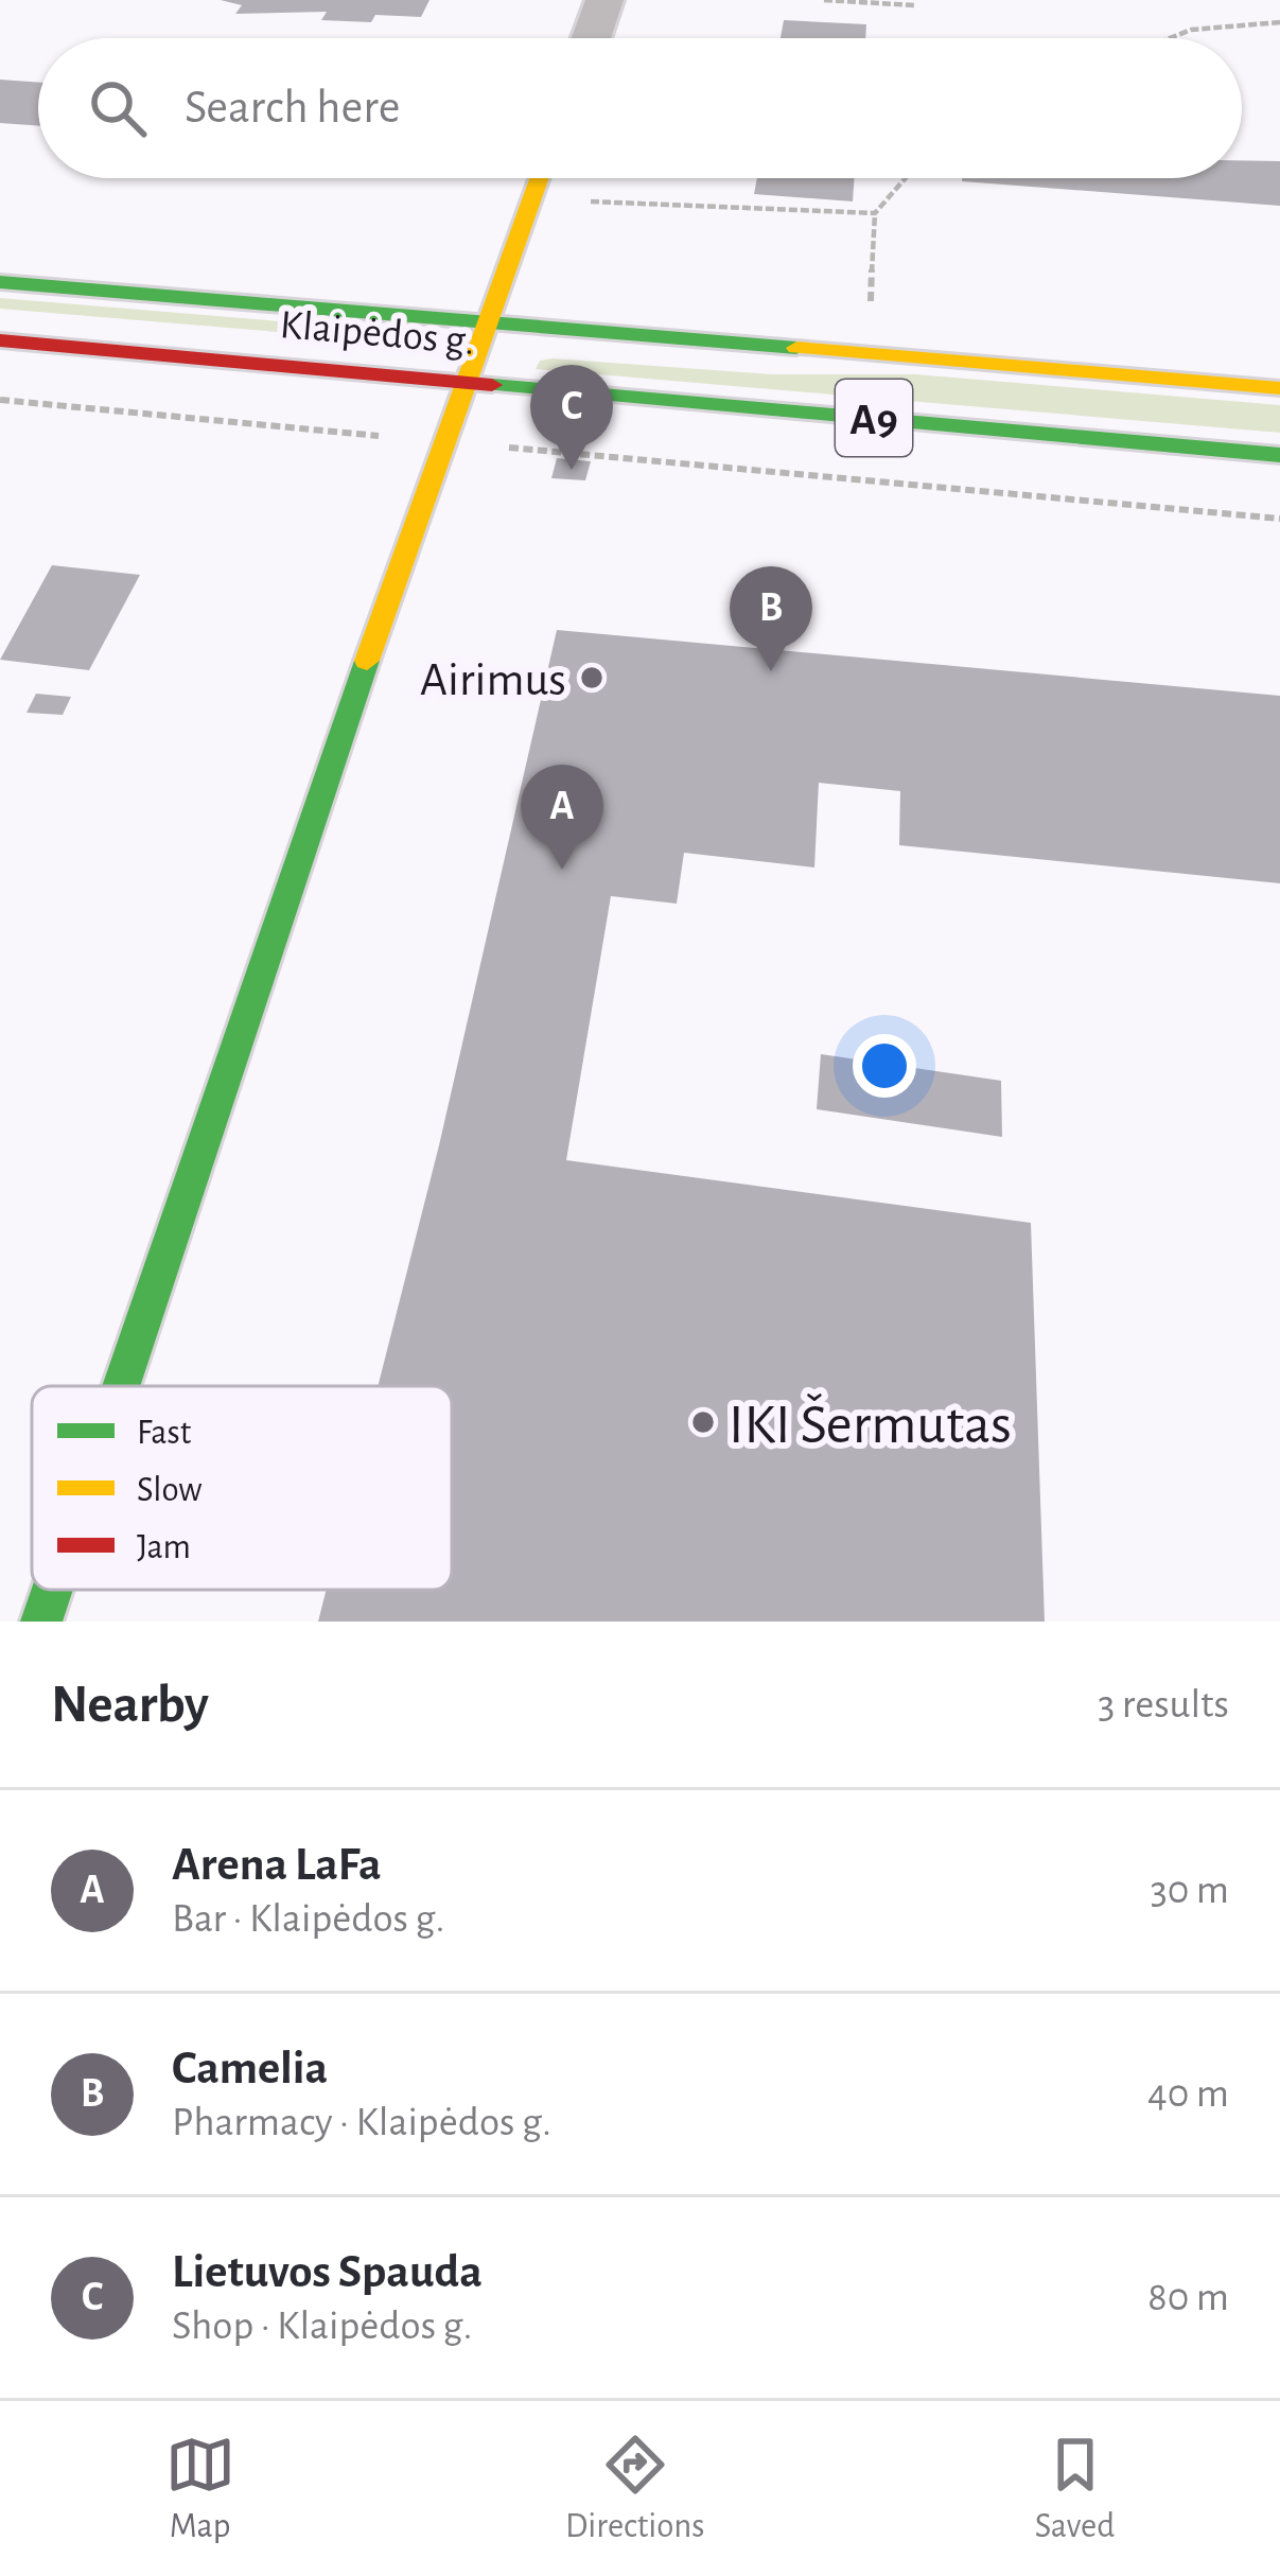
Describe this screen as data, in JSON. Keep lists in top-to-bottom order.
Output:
{
  "streets": {
    "main road": ["Klaipėdos g.", "A9"]
  },
  "places": ["Airimus", "IKI Šermutas"],
  "legend": ["Fast", "Slow", "Jam"],
  "page": {
    "search": "Search here",
    "pins": ["C", "B", "A"],
    "heading": ["Nearby", "3 results"],
    "list": [
      {
        "mark": "A",
        "name": "Arena LaFa",
        "note": "Bar · Klaipėdos g.",
        "value": "30 m"
      },
      {
        "mark": "B",
        "name": "Camelia",
        "note": "Pharmacy · Klaipėdos g.",
        "value": "40 m"
      },
      {
        "mark": "C",
        "name": "Lietuvos Spauda",
        "note": "Shop · Klaipėdos g.",
        "value": "80 m"
      }
    ],
    "nav": ["Map", "Directions", "Saved"]
  }
}
